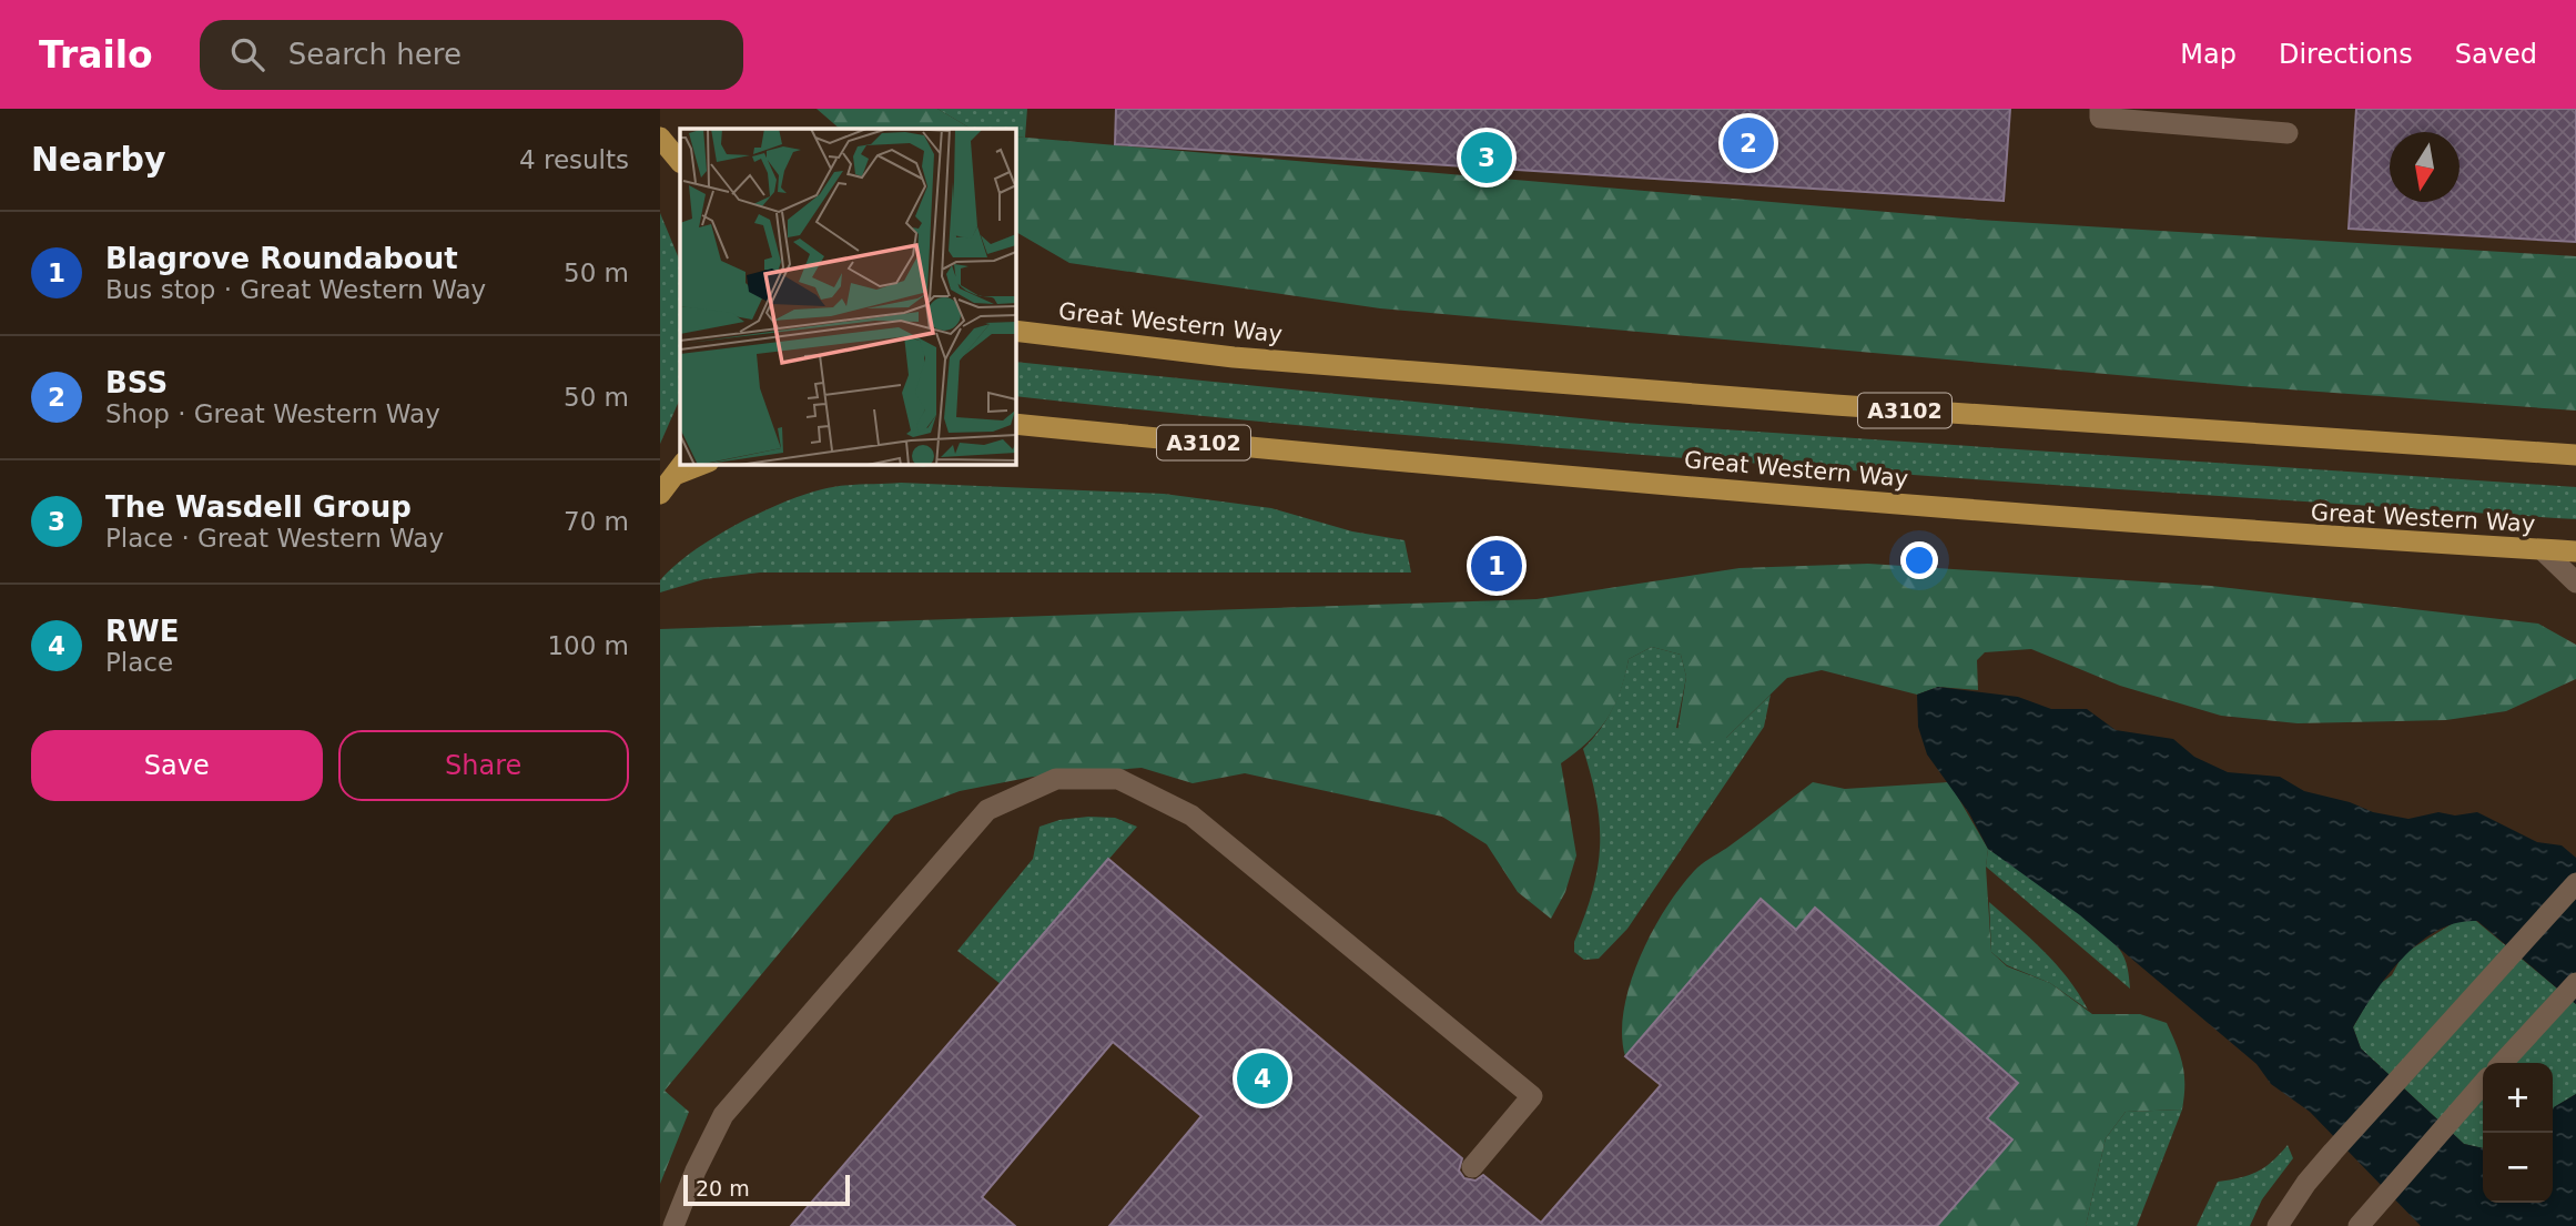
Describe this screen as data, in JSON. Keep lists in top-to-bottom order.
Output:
{
  "streets": {
    "main road": ["Great Western Way", "A3102"]
  },
  "scale_bar": "20 m",
  "north": "bottom",
  "page": {
    "header": "Trailo",
    "search": "Search here",
    "nav": ["Map", "Directions", "Saved"],
    "heading": ["Nearby", "4 results"],
    "pins": [
      "2",
      "3",
      "1",
      "4"
    ],
    "list": [
      {
        "mark": "1",
        "name": "Blagrove Roundabout",
        "note": "Bus stop · Great Western Way",
        "value": "50 m"
      },
      {
        "mark": "2",
        "name": "BSS",
        "note": "Shop · Great Western Way",
        "value": "50 m"
      },
      {
        "mark": "3",
        "name": "The Wasdell Group",
        "note": "Place · Great Western Way",
        "value": "70 m"
      },
      {
        "mark": "4",
        "name": "RWE",
        "note": "Place",
        "value": "100 m"
      }
    ],
    "buttons": ["Save", "Share"],
    "map_buttons": ["+", "−"],
    "scale": "20 m"
  }
}
